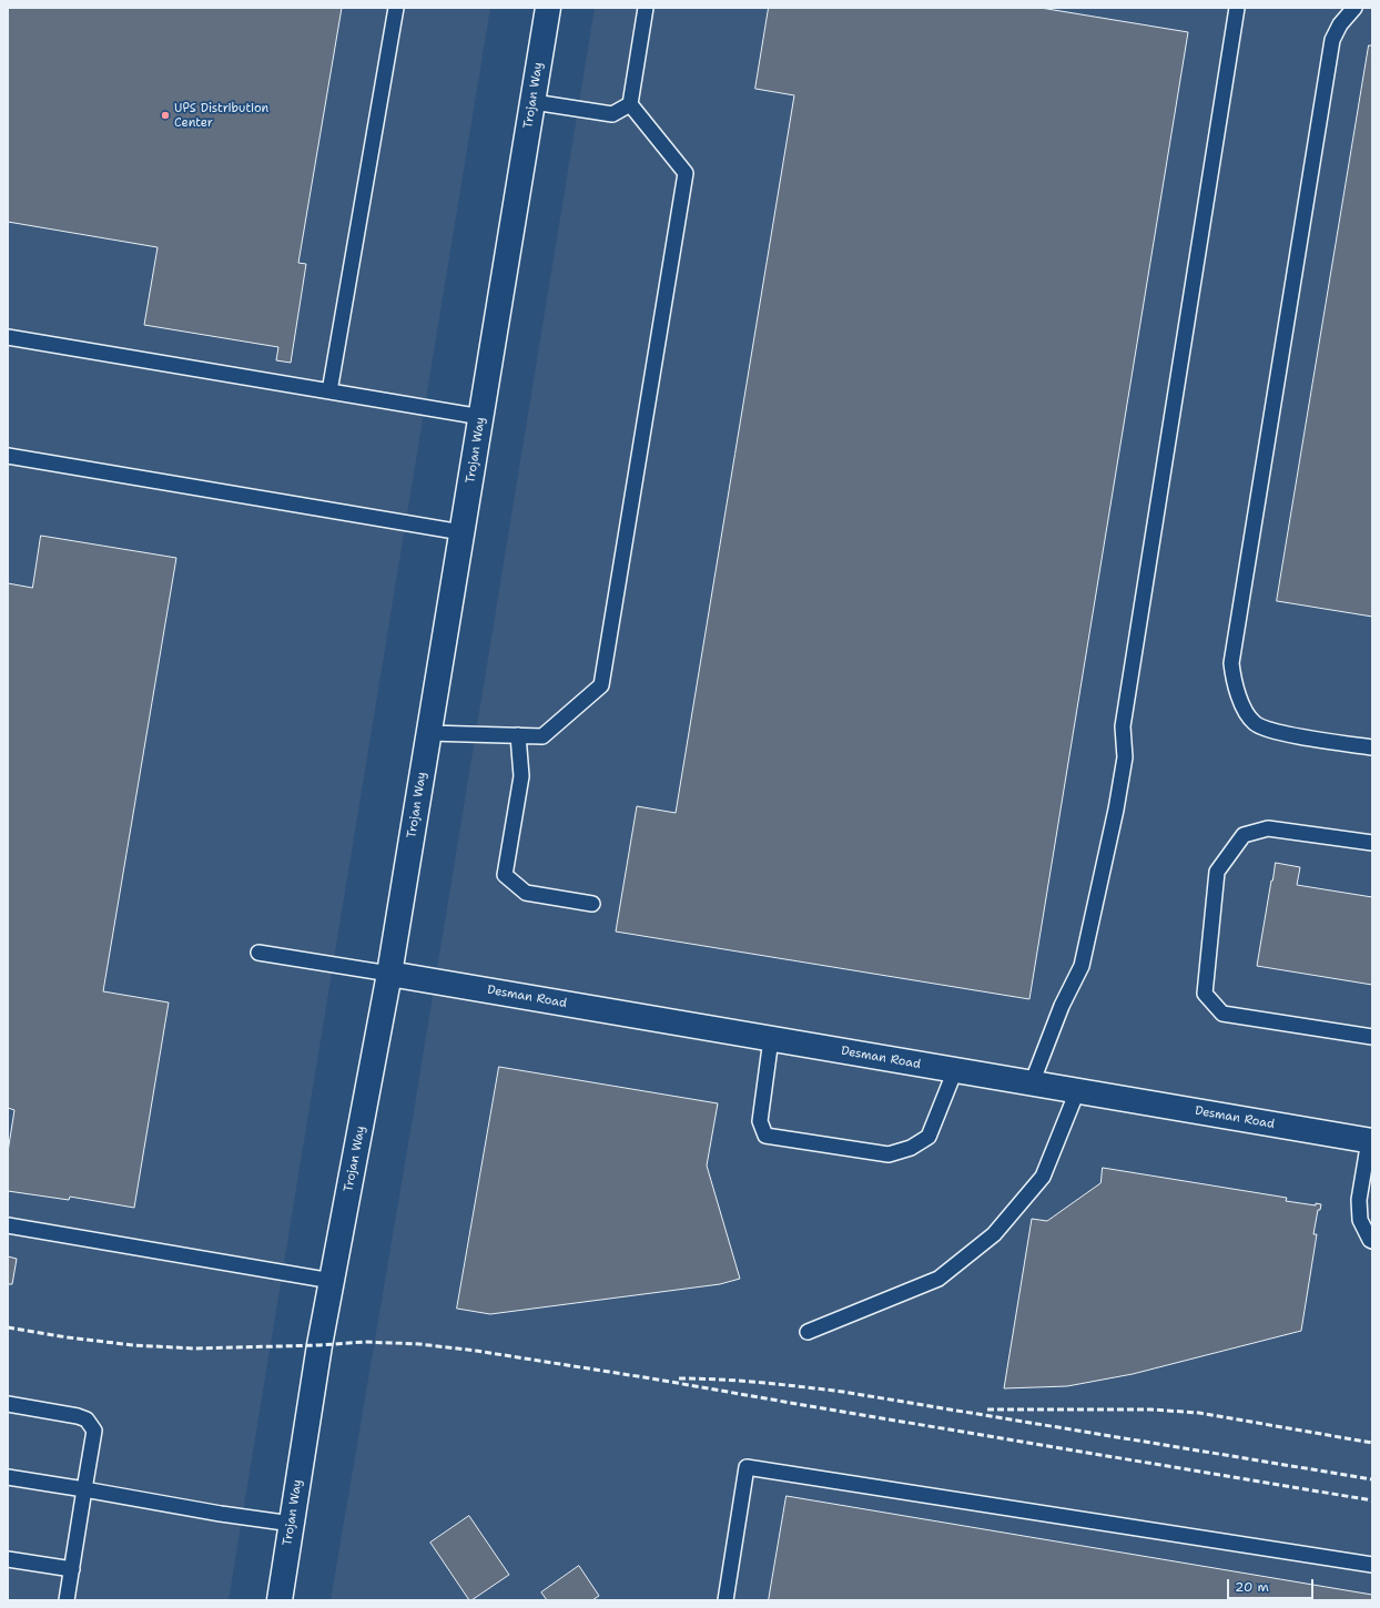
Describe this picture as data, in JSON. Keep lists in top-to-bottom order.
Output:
{
  "streets": {
    "street": ["Trojan Way", "Desman Road"]
  },
  "crossings": [
    ["Trojan Way", "Desman Road"]
  ],
  "places": ["UPS Distribution Center"],
  "scale_bar": "20 m"
}
